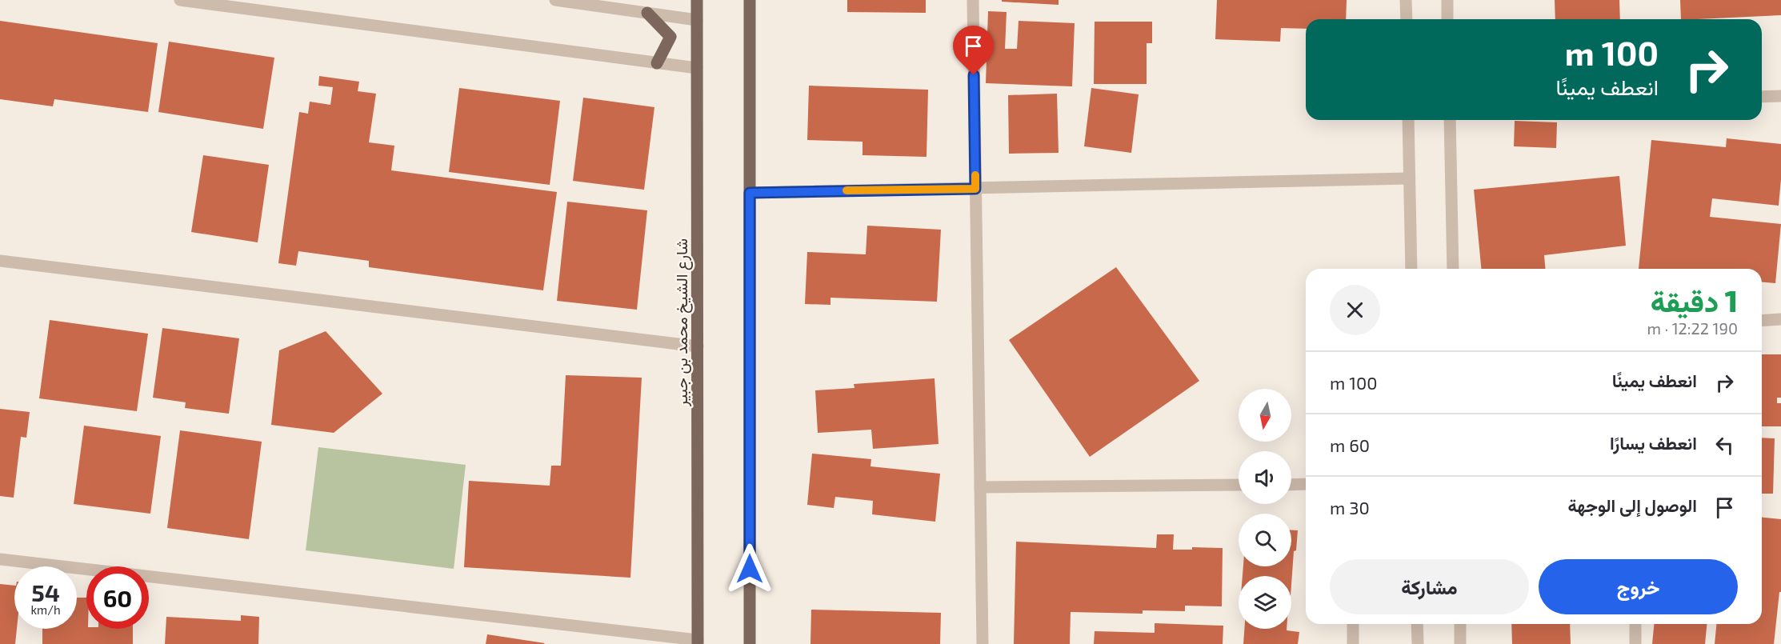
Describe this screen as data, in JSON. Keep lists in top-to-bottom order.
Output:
{
  "streets": {
    "main road": ["شارع الشيخ محمد بن جبير"]
  },
  "north": "bottom",
  "page": {
    "turn": ["100 m", "انعطف يمينًا"],
    "heading": ["1 دقيقة", "190 m · 12:22"],
    "list": [
      {
        "name": "انعطف يمينًا",
        "value": "100 m"
      },
      {
        "name": "انعطف يسارًا",
        "value": "60 m"
      },
      {
        "name": "الوصول إلى الوجهة",
        "value": "30 m"
      }
    ],
    "buttons": ["خروج", "مشاركة"],
    "speed": "54 km/h",
    "limit": "60"
  }
}
